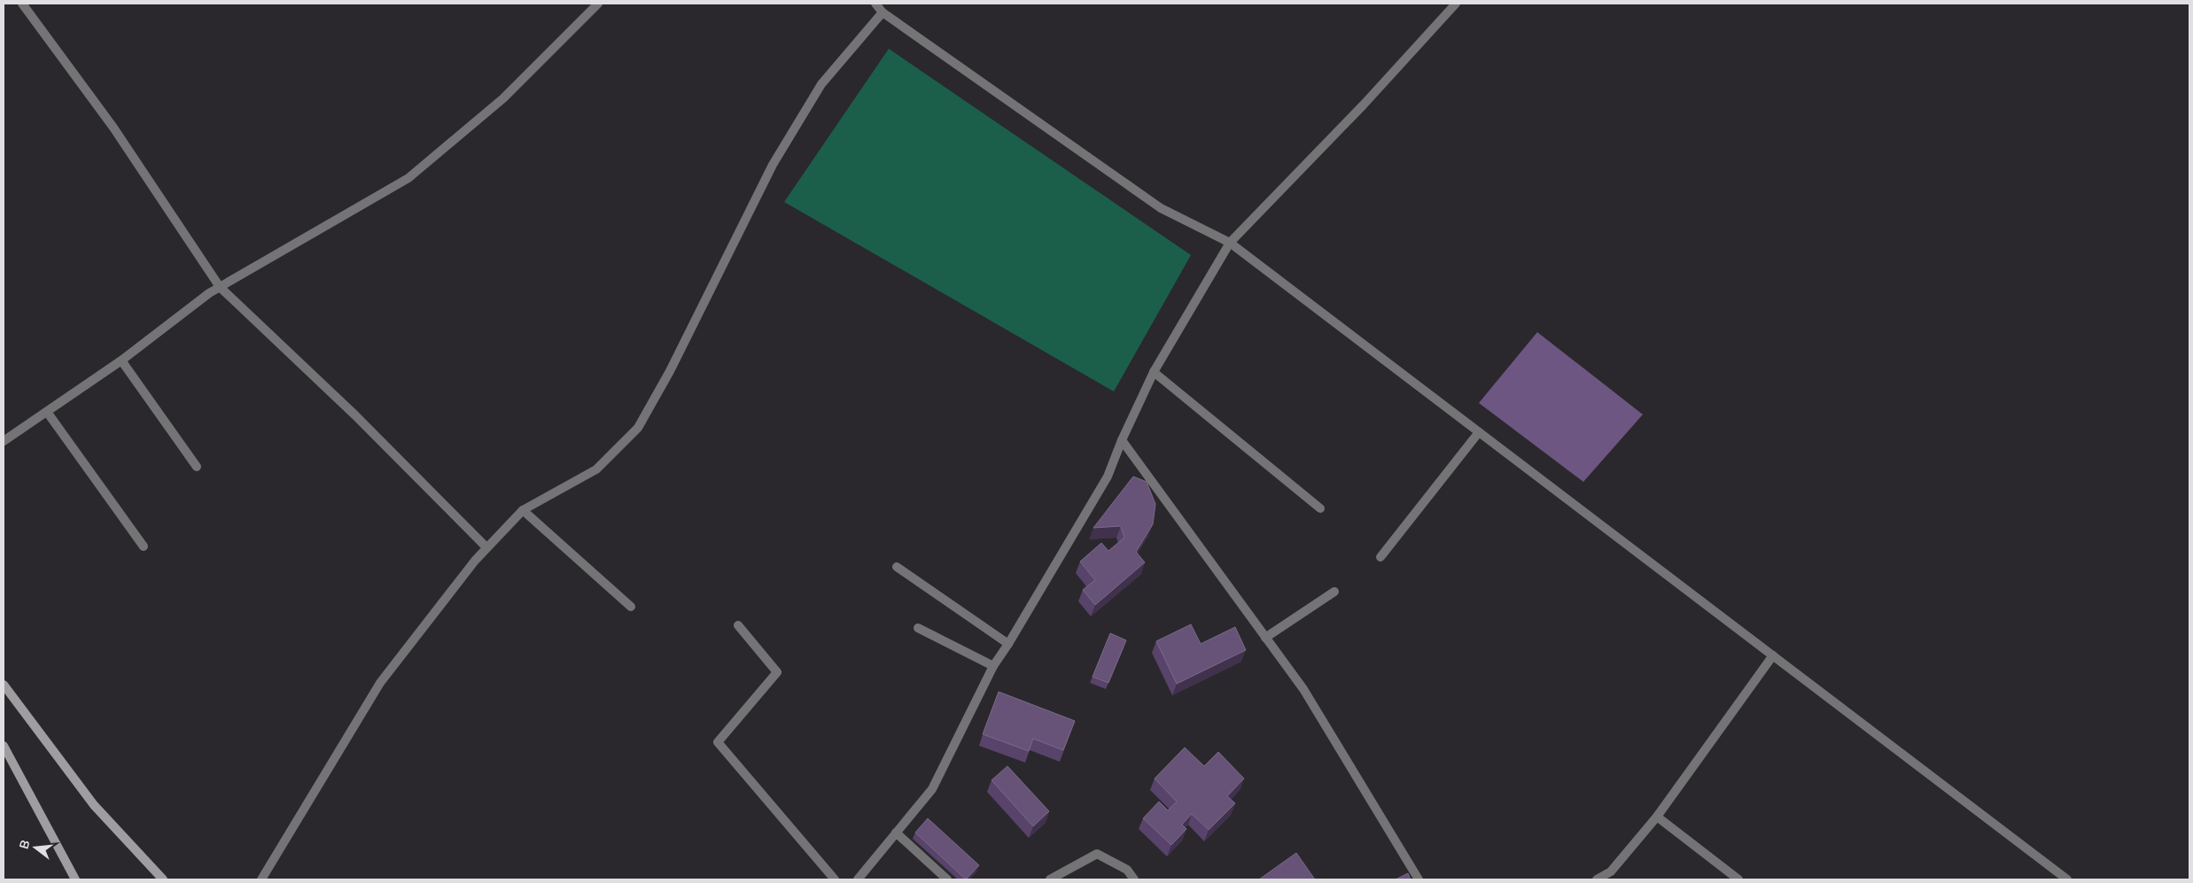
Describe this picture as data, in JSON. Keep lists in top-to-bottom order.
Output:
{
  "north": "left"
}
